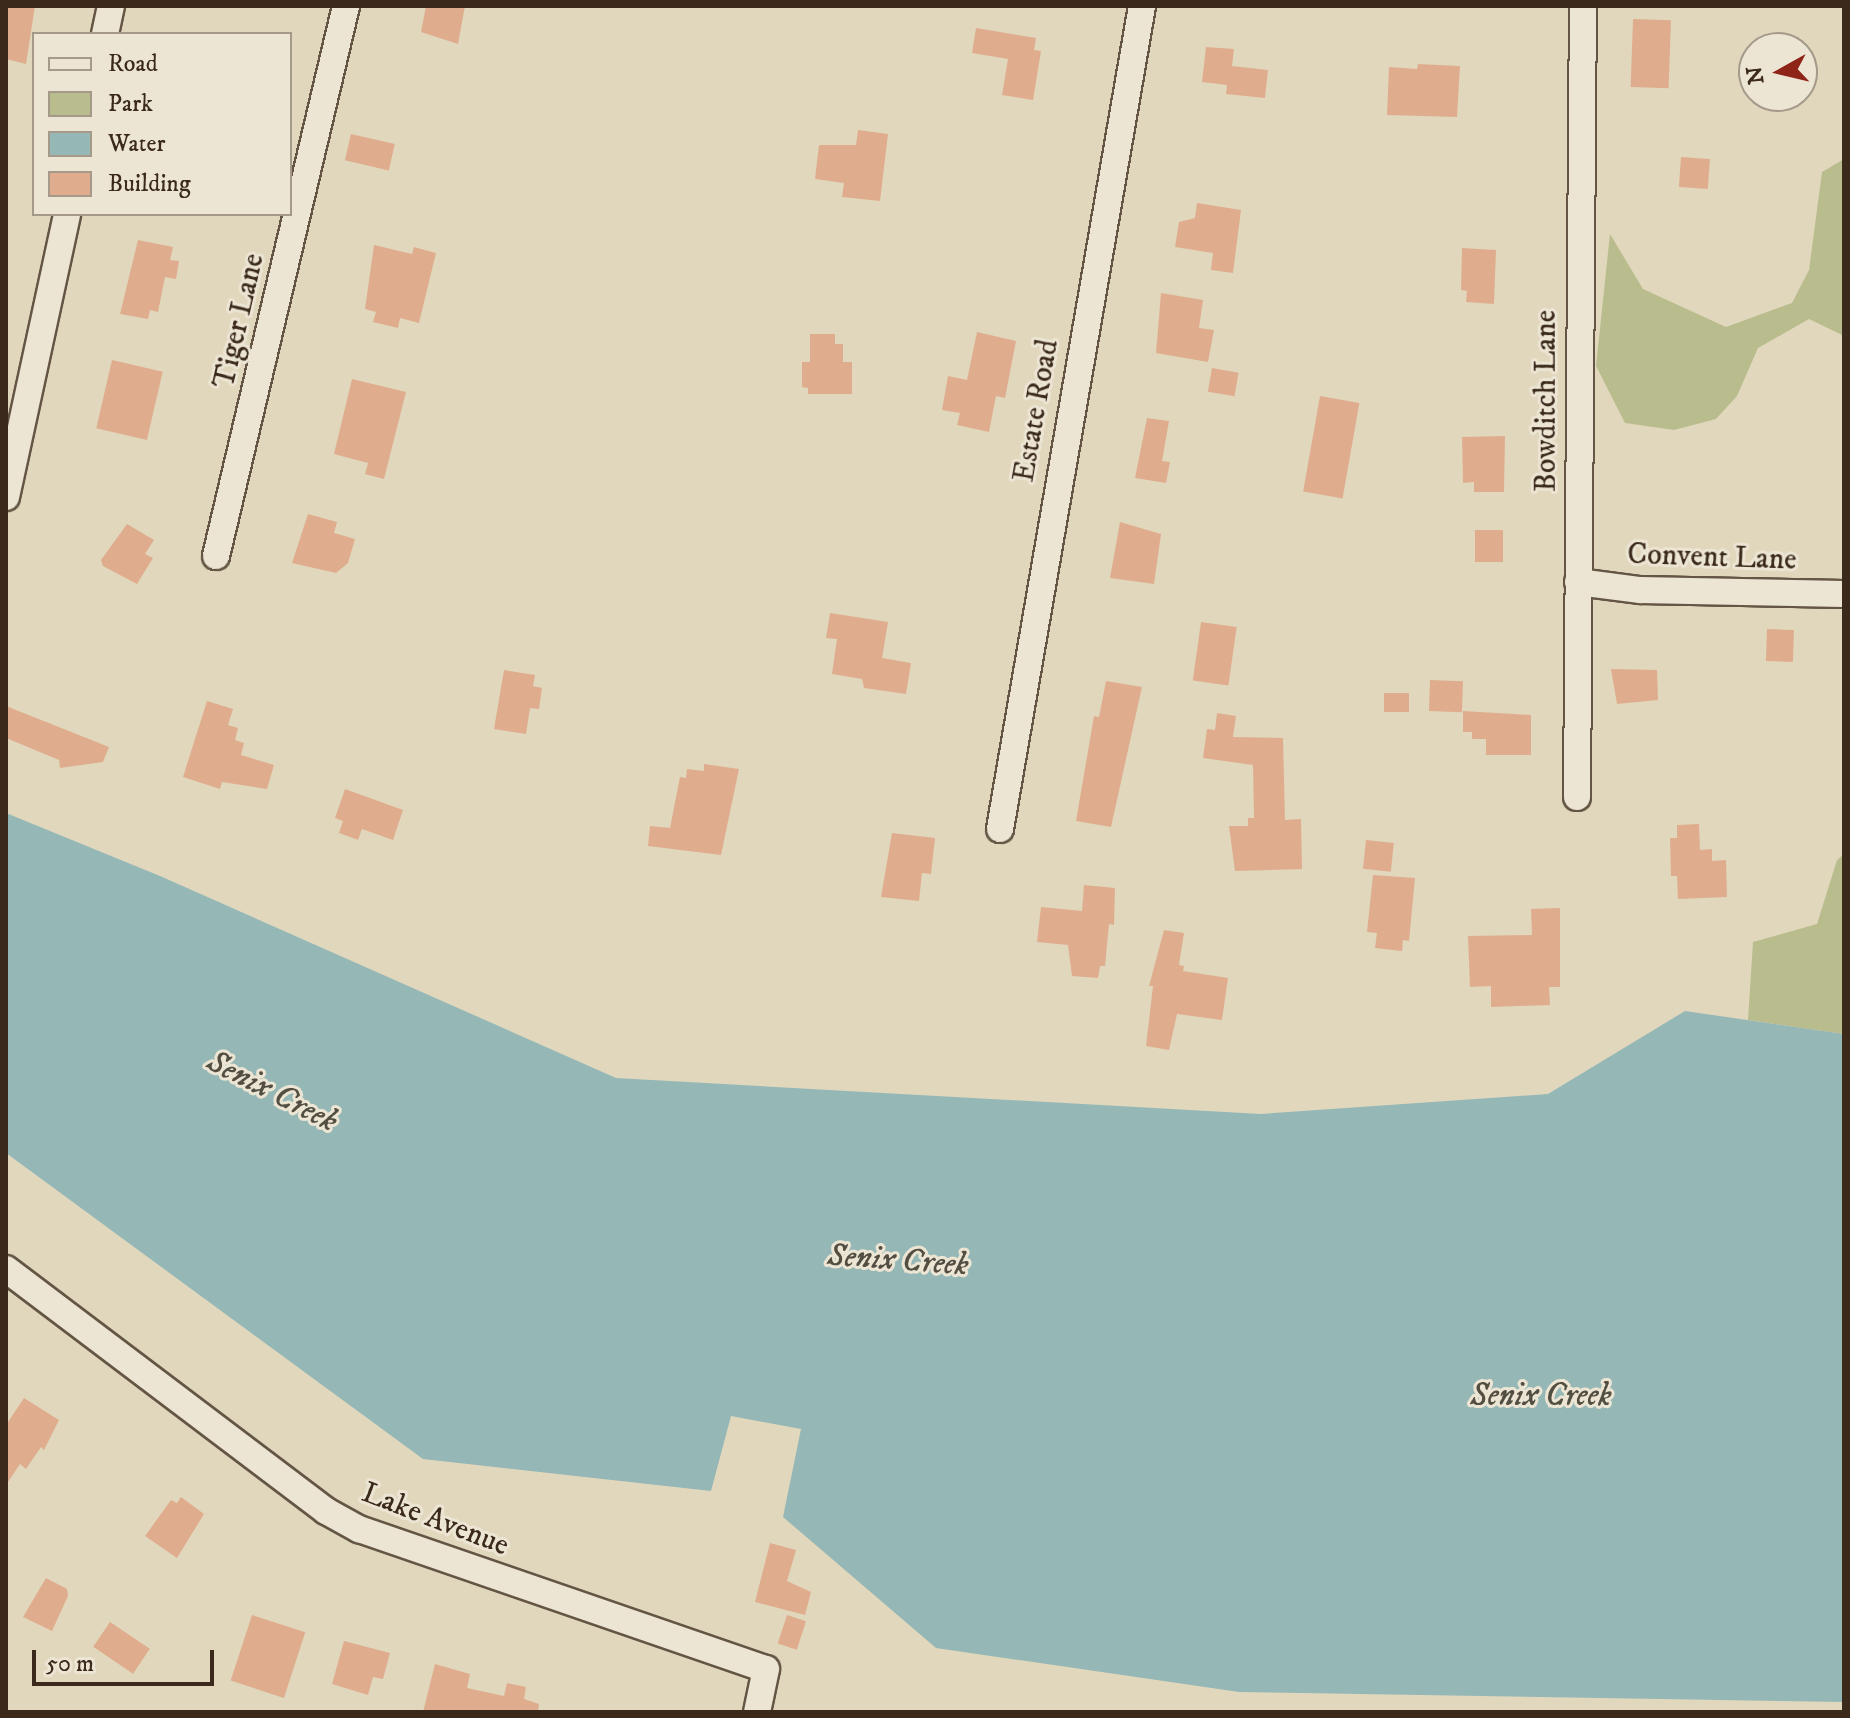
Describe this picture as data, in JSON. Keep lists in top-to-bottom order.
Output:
{
  "streets": {
    "street": [
      "Tiger Lane",
      "Bowditch Lane",
      "Estate Road",
      "Convent Lane",
      "Lake Avenue"
    ]
  },
  "crossings": [
    ["Bowditch Lane", "Convent Lane"]
  ],
  "water": ["Senix Creek"],
  "legend": [
    "Road",
    "Park",
    "Water",
    "Building"
  ],
  "scale_bar": "50 m",
  "north": "left"
}
